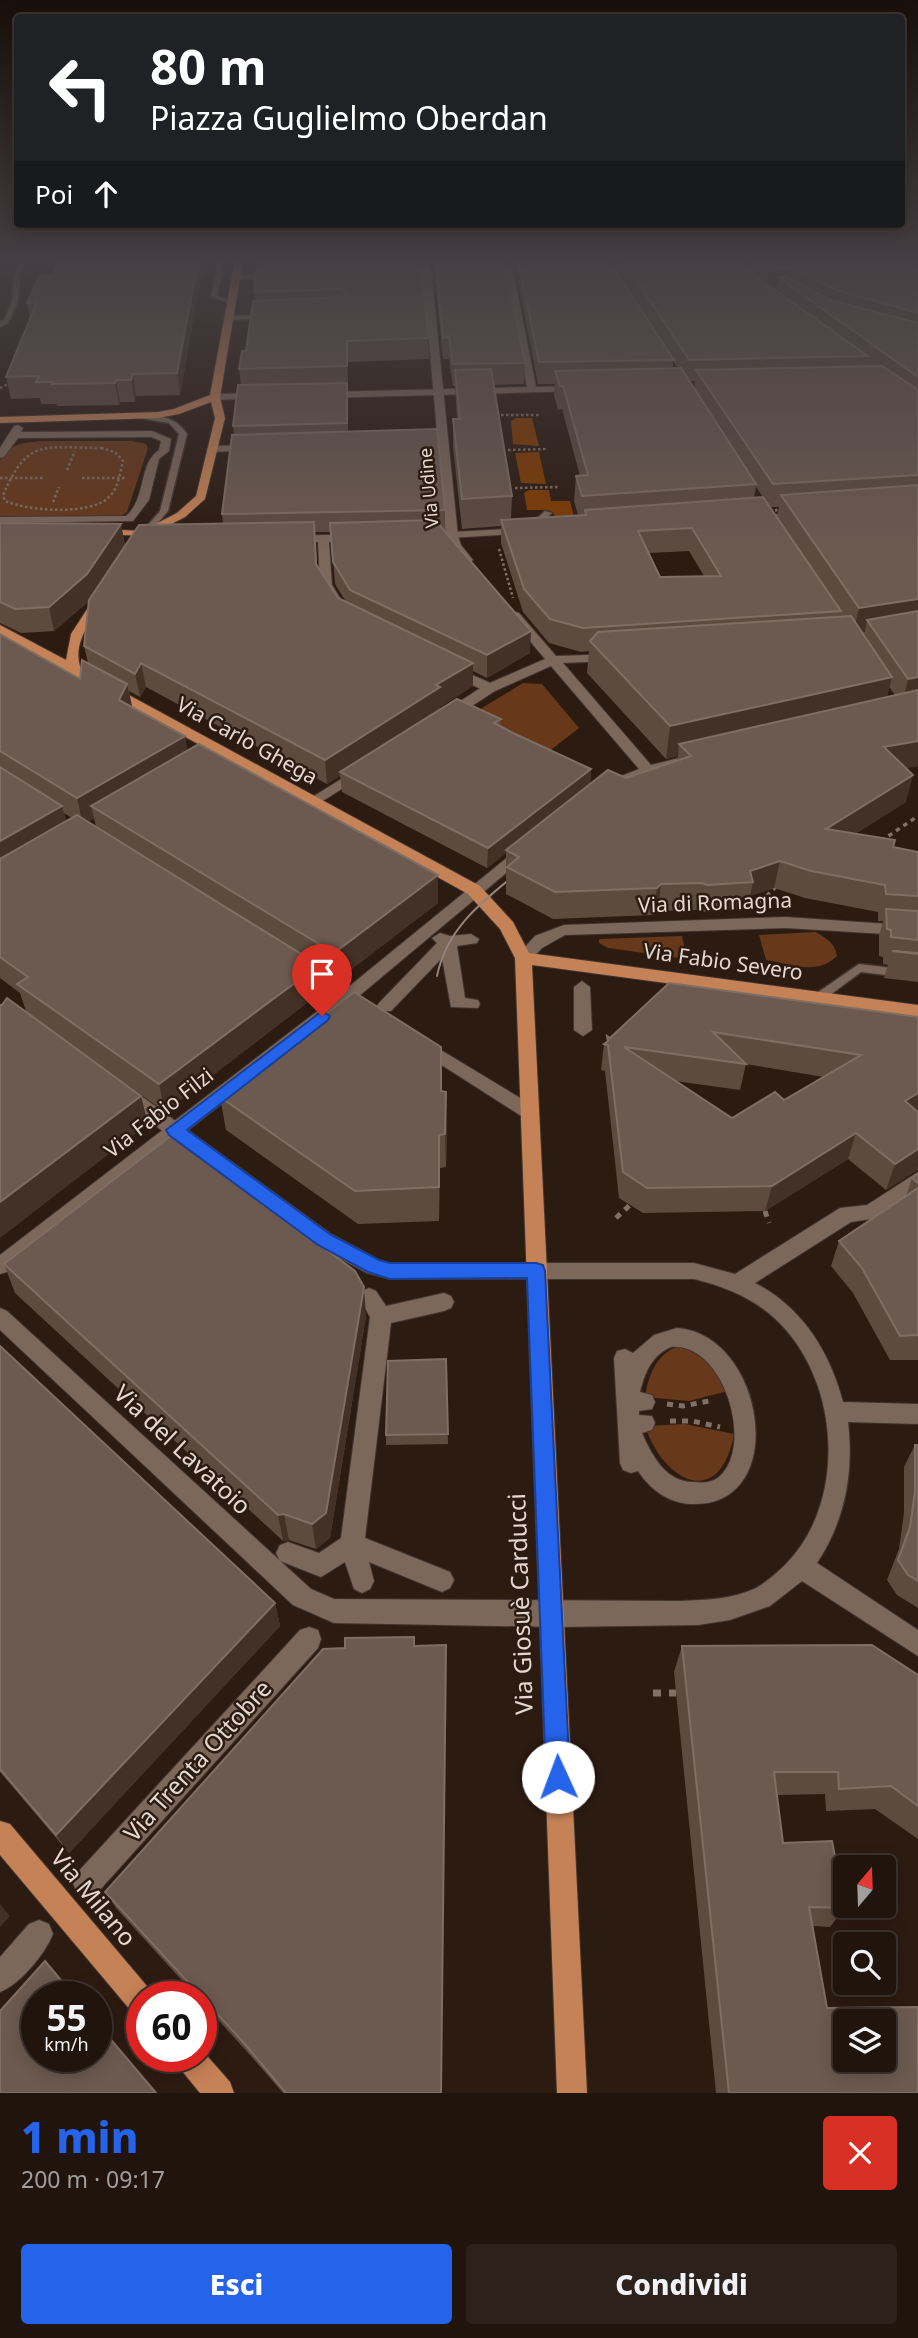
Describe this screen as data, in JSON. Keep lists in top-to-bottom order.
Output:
{
  "streets": {
    "main road": [
      "Via Carlo Ghega",
      "Via Fabio Severo",
      "Via Giosuè Carducci",
      "Via Milano"
    ],
    "street": [
      "Via Udine",
      "Via di Romagna",
      "Via Fabio Filzi",
      "Via del Lavatoio",
      "Via Trenta Ottobre"
    ]
  },
  "crossings": [
    ["Via Carlo Ghega", "Via di Romagna"],
    ["Via Carlo Ghega", "Via Fabio Severo"],
    ["Via Carlo Ghega", "Via Fabio Filzi"],
    ["Via Carlo Ghega", "Via Giosuè Carducci"],
    ["Via di Romagna", "Via Fabio Severo"],
    ["Via di Romagna", "Via Giosuè Carducci"],
    ["Via Fabio Severo", "Via Giosuè Carducci"],
    ["Via del Lavatoio", "Via Giosuè Carducci"]
  ],
  "north": "top",
  "page": {
    "turn": ["80 m", "Piazza Guglielmo Oberdan"],
    "then": "Poi",
    "speed": "55 km/h",
    "limit": "60",
    "heading": ["1 min", "200 m · 09:17"],
    "buttons": ["Esci", "Condividi"]
  }
}
